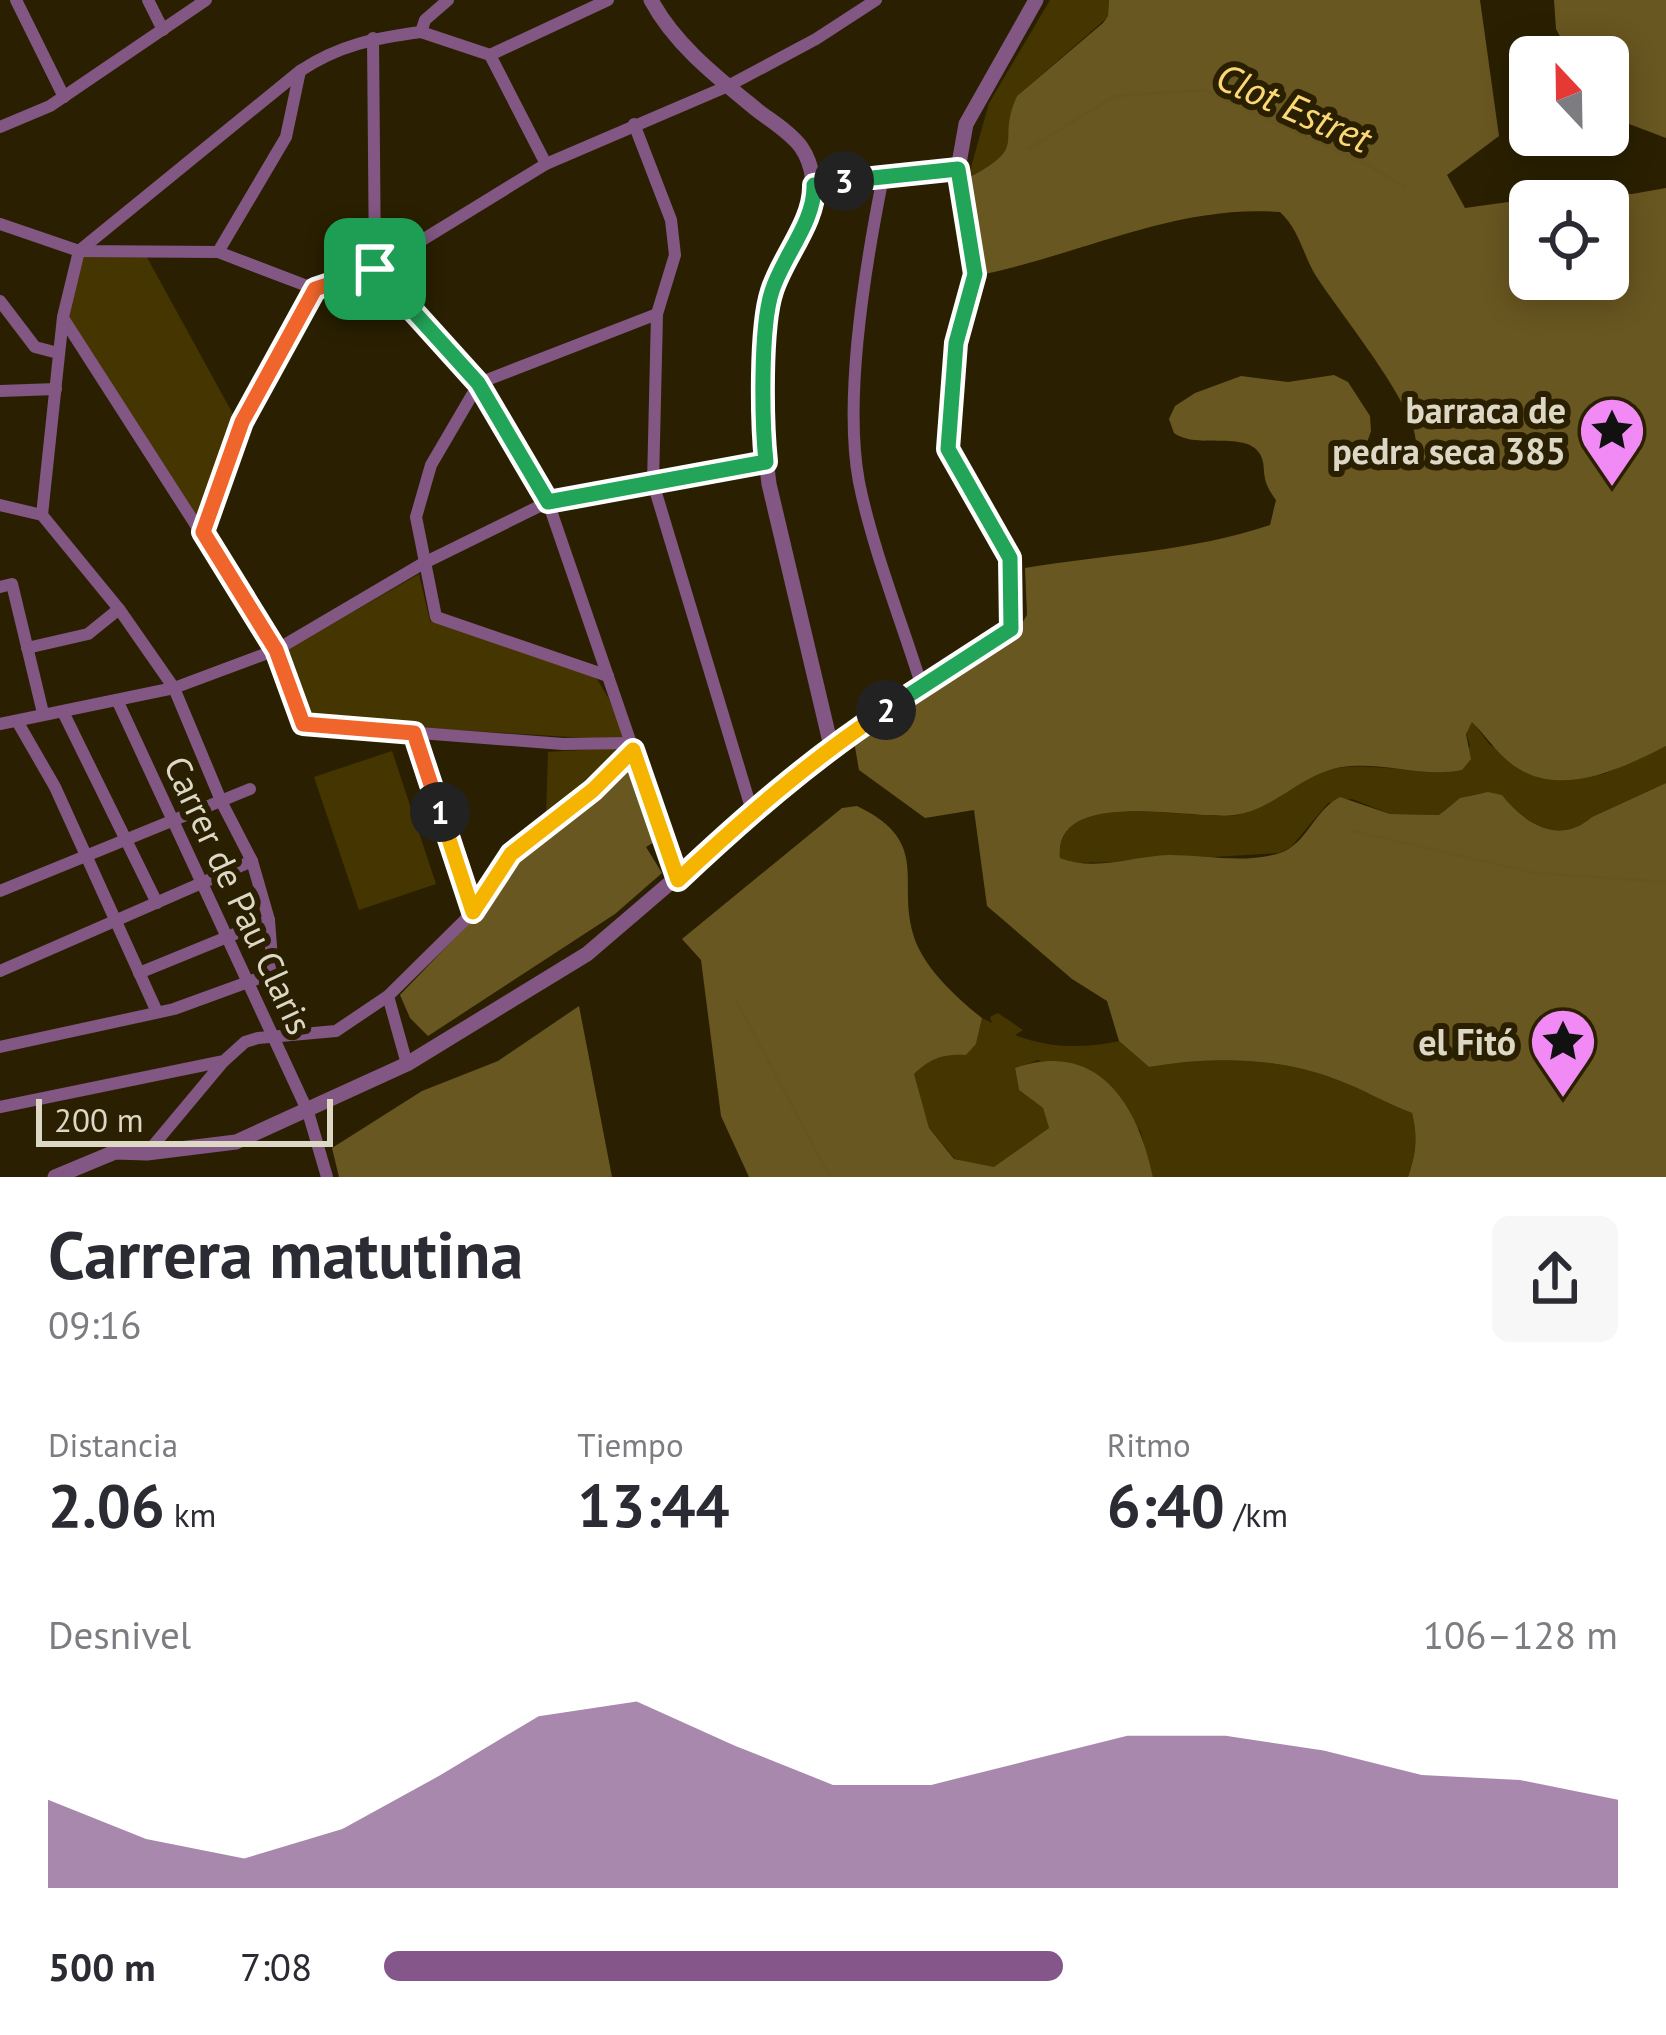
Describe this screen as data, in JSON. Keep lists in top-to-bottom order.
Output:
{
  "streets": {
    "street": ["Carrer de Pau Claris"]
  },
  "water": ["Clot Estret"],
  "places": {
    "place": ["barraca de pedra seca 385", "el Fitó"]
  },
  "scale_bar": "200 m",
  "north": "top",
  "page": {
    "pins": ["3", "2", "1"],
    "scale": "200 m",
    "heading": ["Carrera matutina", "09:16"],
    "stats": [
      ["Distancia", "2.06 km"],
      ["Tiempo", "13:44"],
      ["Ritmo", "6:40 /km"]
    ],
    "chart": ["Desnivel", "106–128 m"],
    "list": [
      {
        "name": "500 m",
        "note": "7:08"
      }
    ]
  }
}
